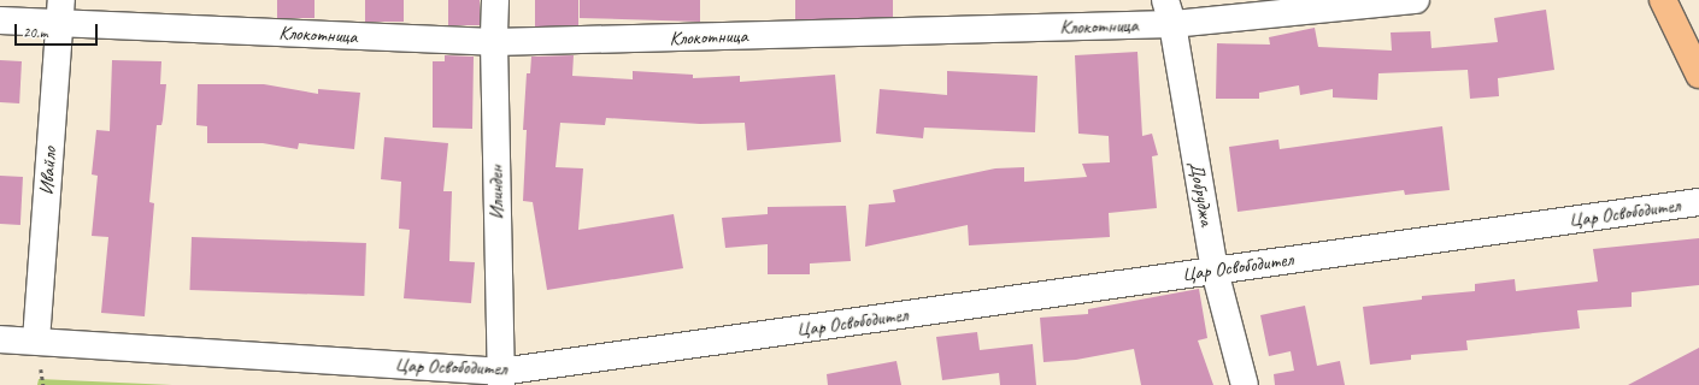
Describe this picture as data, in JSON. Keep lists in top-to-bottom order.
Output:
{
  "streets": {
    "street": [
      "Клокотница",
      "Ивайло",
      "Илинден",
      "Добруджа",
      "Цар Освободител"
    ]
  },
  "crossings": [
    ["Клокотница", "Ивайло"],
    ["Клокотница", "Илинден"],
    ["Клокотница", "Добруджа"],
    ["Ивайло", "Цар Освободител"],
    ["Илинден", "Цар Освободител"],
    ["Добруджа", "Цар Освободител"]
  ],
  "scale_bar": "20 m"
}
